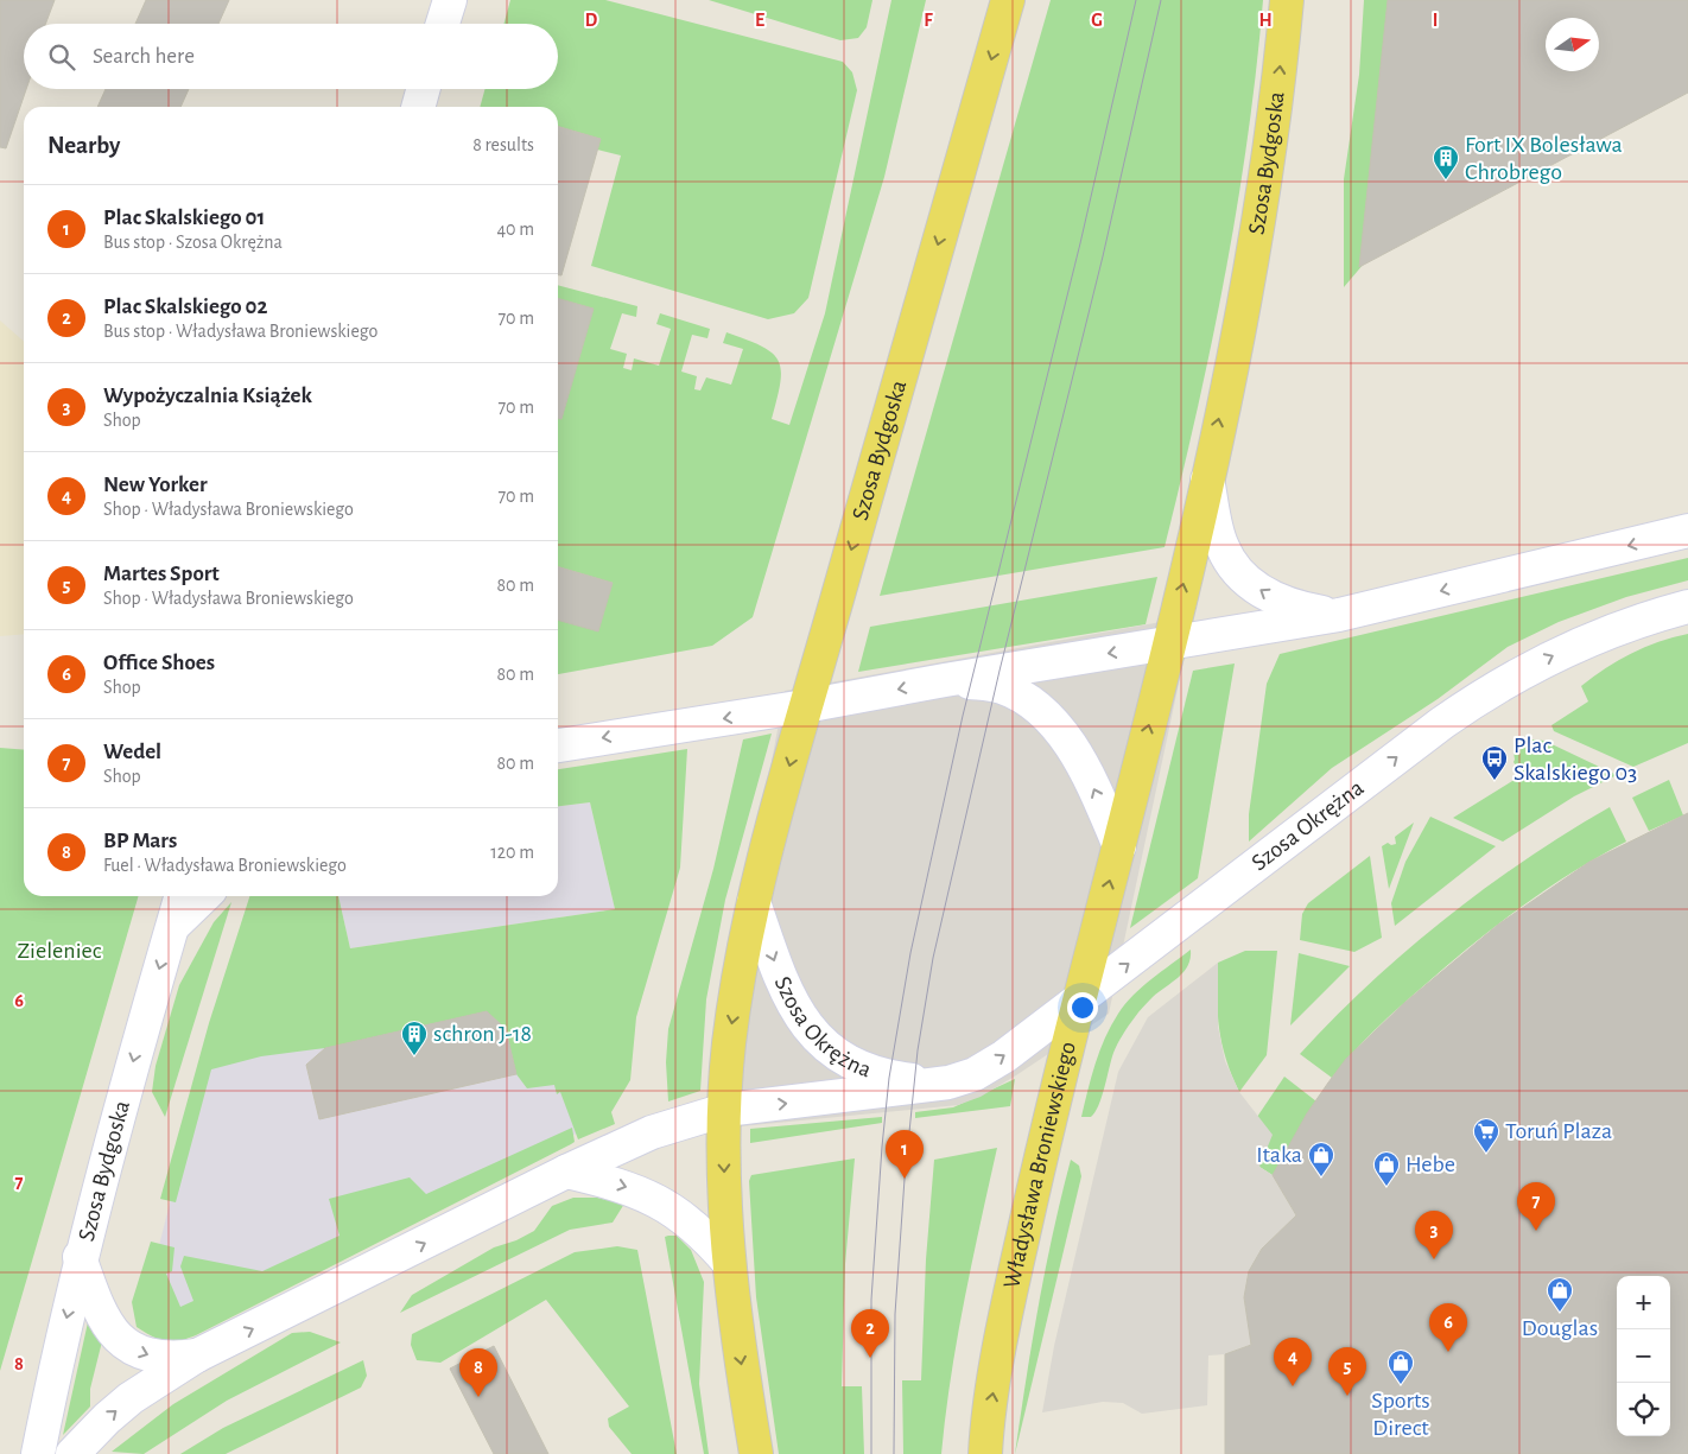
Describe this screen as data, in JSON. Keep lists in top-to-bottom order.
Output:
{
  "streets": {
    "main road": ["Szosa Bydgoska", "Władysława Broniewskiego"],
    "street": ["Szosa Okrężna"]
  },
  "crossings": [
    ["Szosa Bydgoska", "Szosa Okrężna"],
    ["Szosa Bydgoska", "Władysława Broniewskiego"],
    ["Szosa Okrężna", "Władysława Broniewskiego"]
  ],
  "parks": ["Zieleniec"],
  "places": {
    "building": ["Fort IX Bolesława Chrobrego", "schron J-18"],
    "bus stop": ["Plac Skalskiego 03"],
    "supermarket": ["Toruń Plaza"],
    "shop": [
      "Itaka",
      "Hebe",
      "Douglas",
      "Sports Direct"
    ]
  },
  "north": "right",
  "page": {
    "search": "Search here",
    "heading": ["Nearby", "8 results"],
    "list": [
      {
        "mark": "1",
        "name": "Plac Skalskiego 01",
        "note": "Bus stop · Szosa Okrężna",
        "value": "40 m"
      },
      {
        "mark": "2",
        "name": "Plac Skalskiego 02",
        "note": "Bus stop · Władysława Broniewskiego",
        "value": "70 m"
      },
      {
        "mark": "3",
        "name": "Wypożyczalnia Książek",
        "note": "Shop",
        "value": "70 m"
      },
      {
        "mark": "4",
        "name": "New Yorker",
        "note": "Shop · Władysława Broniewskiego",
        "value": "70 m"
      },
      {
        "mark": "5",
        "name": "Martes Sport",
        "note": "Shop · Władysława Broniewskiego",
        "value": "80 m"
      },
      {
        "mark": "6",
        "name": "Office Shoes",
        "note": "Shop",
        "value": "80 m"
      },
      {
        "mark": "7",
        "name": "Wedel",
        "note": "Shop",
        "value": "80 m"
      },
      {
        "mark": "8",
        "name": "BP Mars",
        "note": "Fuel · Władysława Broniewskiego",
        "value": "120 m"
      }
    ],
    "pins": [
      "1",
      "7",
      "3",
      "6",
      "2",
      "4",
      "5",
      "8"
    ],
    "map_buttons": ["+", "−"]
  },
  "grid": {
    "columns": [
      "D",
      "E",
      "F",
      "G",
      "H",
      "I"
    ],
    "rows": ["6", "7", "8"]
  }
}
